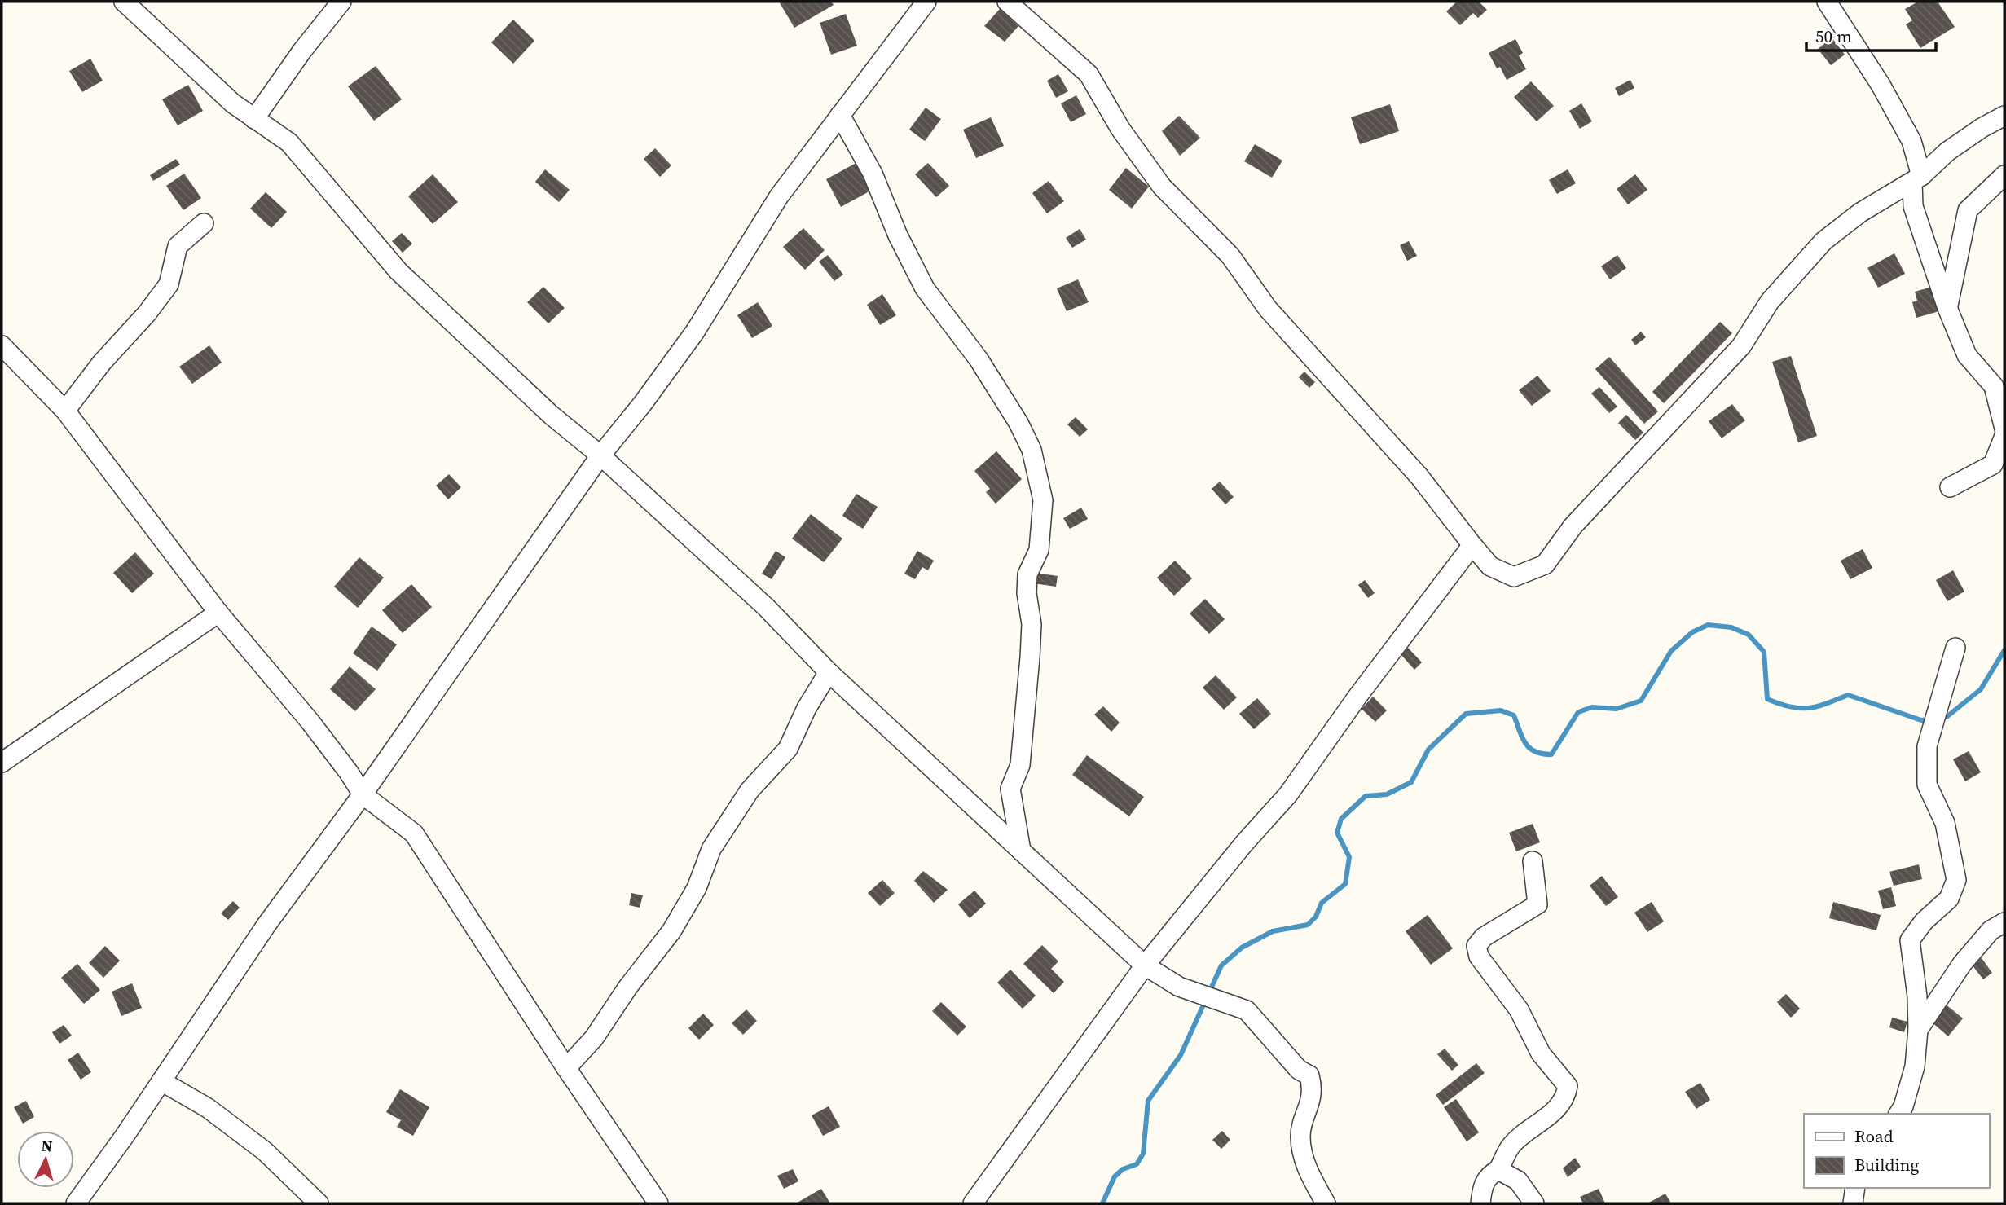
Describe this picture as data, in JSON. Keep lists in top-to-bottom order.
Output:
{
  "legend": ["Road", "Building"],
  "scale_bar": "50 m",
  "north": "top"
}
